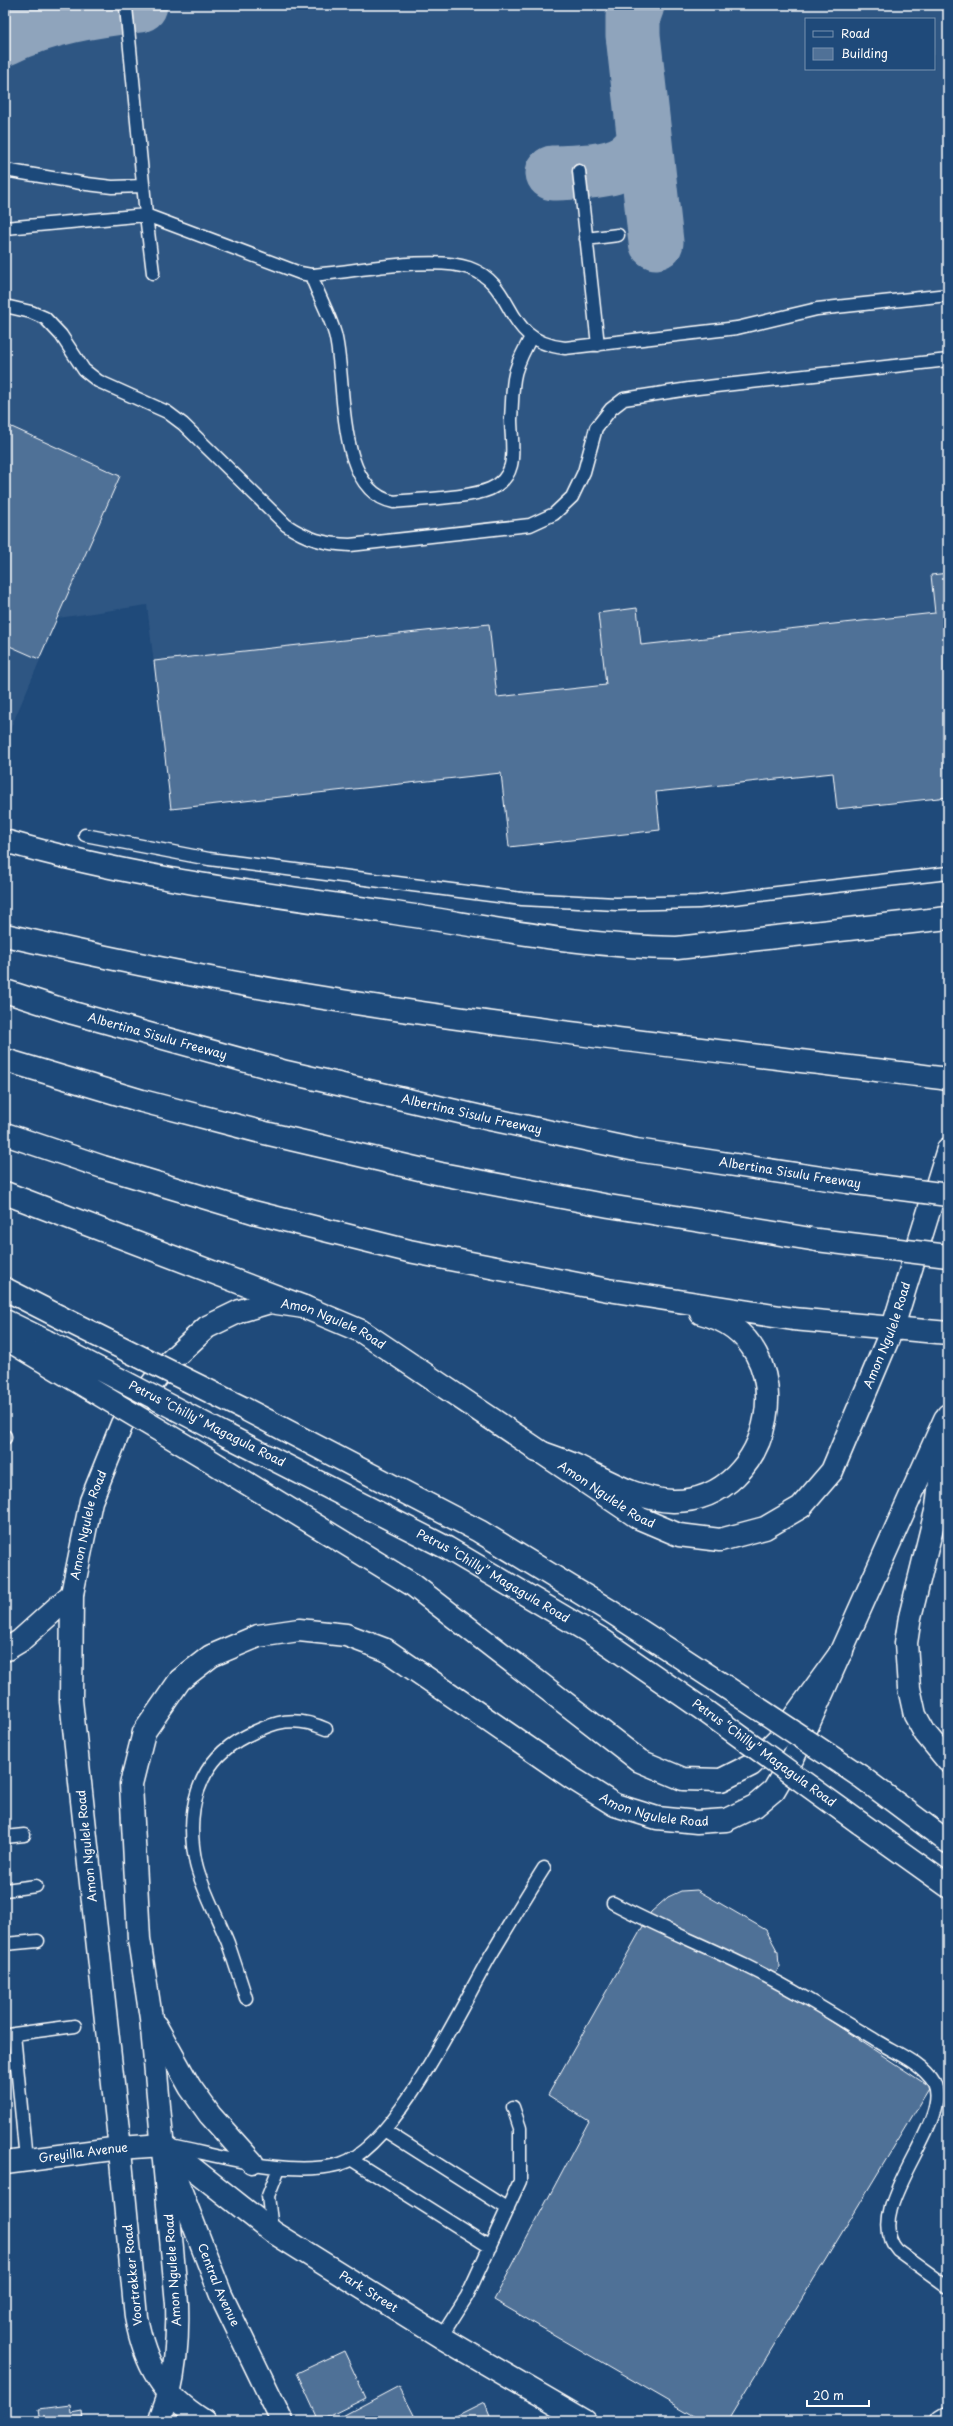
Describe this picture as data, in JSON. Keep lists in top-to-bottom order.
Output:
{
  "streets": {
    "main road": [
      "Albertina Sisulu Freeway",
      "Amon Ngulele Road",
      "Petrus “Chilly” Magagula Road",
      "Greyilla Avenue",
      "Voortrekker Road",
      "Central Avenue",
      "Park Street"
    ]
  },
  "crossings": [
    ["Amon Ngulele Road", "Greyilla Avenue"],
    ["Amon Ngulele Road", "Voortrekker Road"],
    ["Amon Ngulele Road", "Central Avenue"],
    ["Amon Ngulele Road", "Park Street"],
    ["Greyilla Avenue", "Voortrekker Road"],
    ["Greyilla Avenue", "Central Avenue"],
    ["Greyilla Avenue", "Park Street"],
    ["Central Avenue", "Park Street"]
  ],
  "legend": ["Road", "Building"],
  "scale_bar": "20 m"
}
